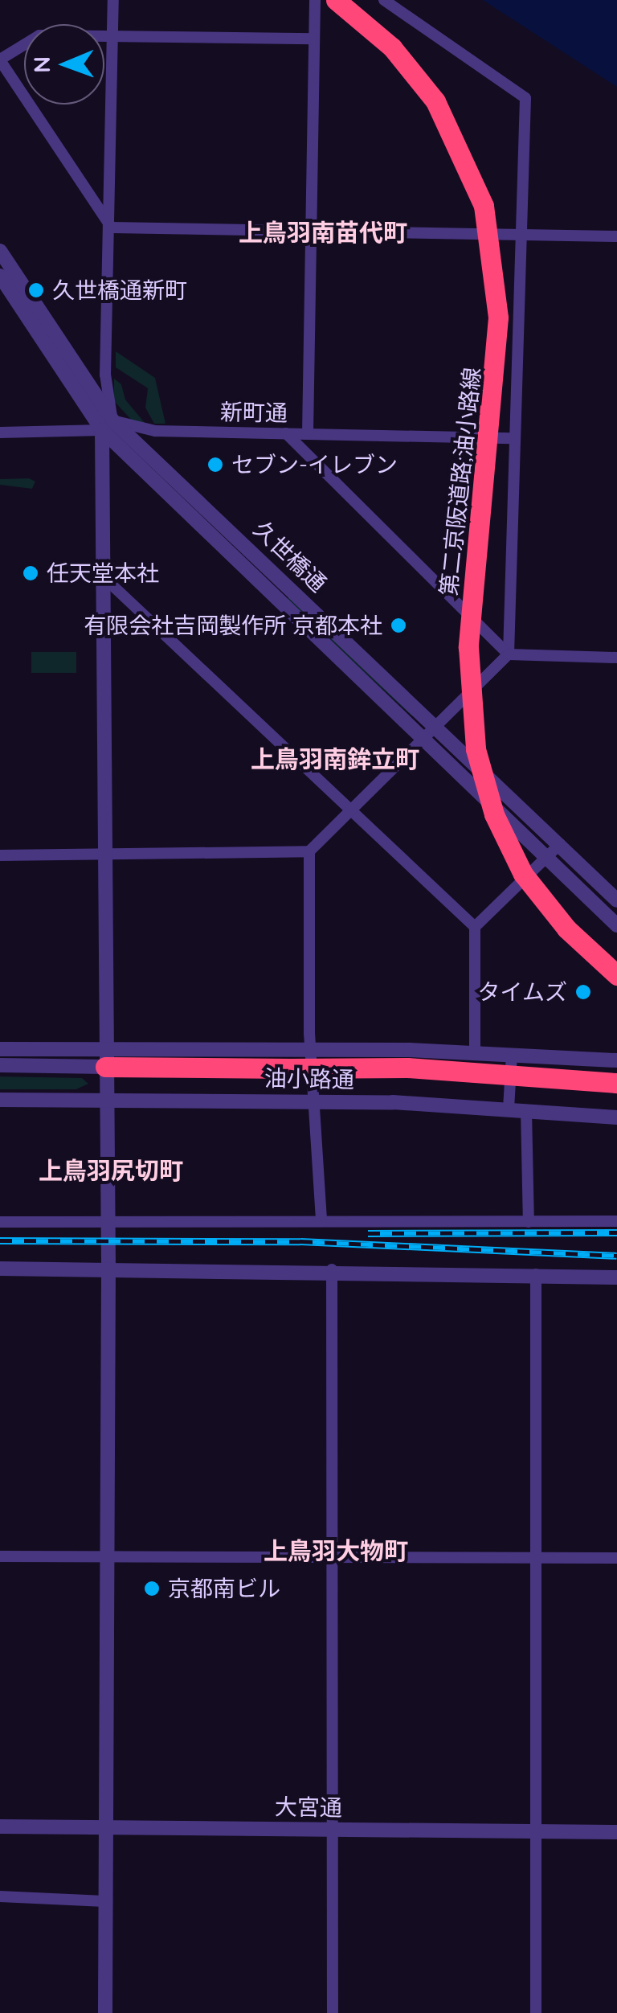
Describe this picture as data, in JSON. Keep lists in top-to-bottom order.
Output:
{
  "streets": {
    "highway": ["第二京阪道路;油小路線"],
    "street": [
      "新町通",
      "久世橋通",
      "油小路通",
      "大宮通"
    ]
  },
  "crossings": [
    ["新町通", "久世橋通"]
  ],
  "districts": [
    "上鳥羽南苗代町",
    "上鳥羽南鉾立町",
    "上鳥羽尻切町",
    "上鳥羽大物町"
  ],
  "places": [
    "久世橋通新町",
    "セブン-イレブン",
    "任天堂本社",
    "有限会社吉岡製作所 京都本社",
    "タイムズ",
    "京都南ビル"
  ],
  "north": "left"
}
